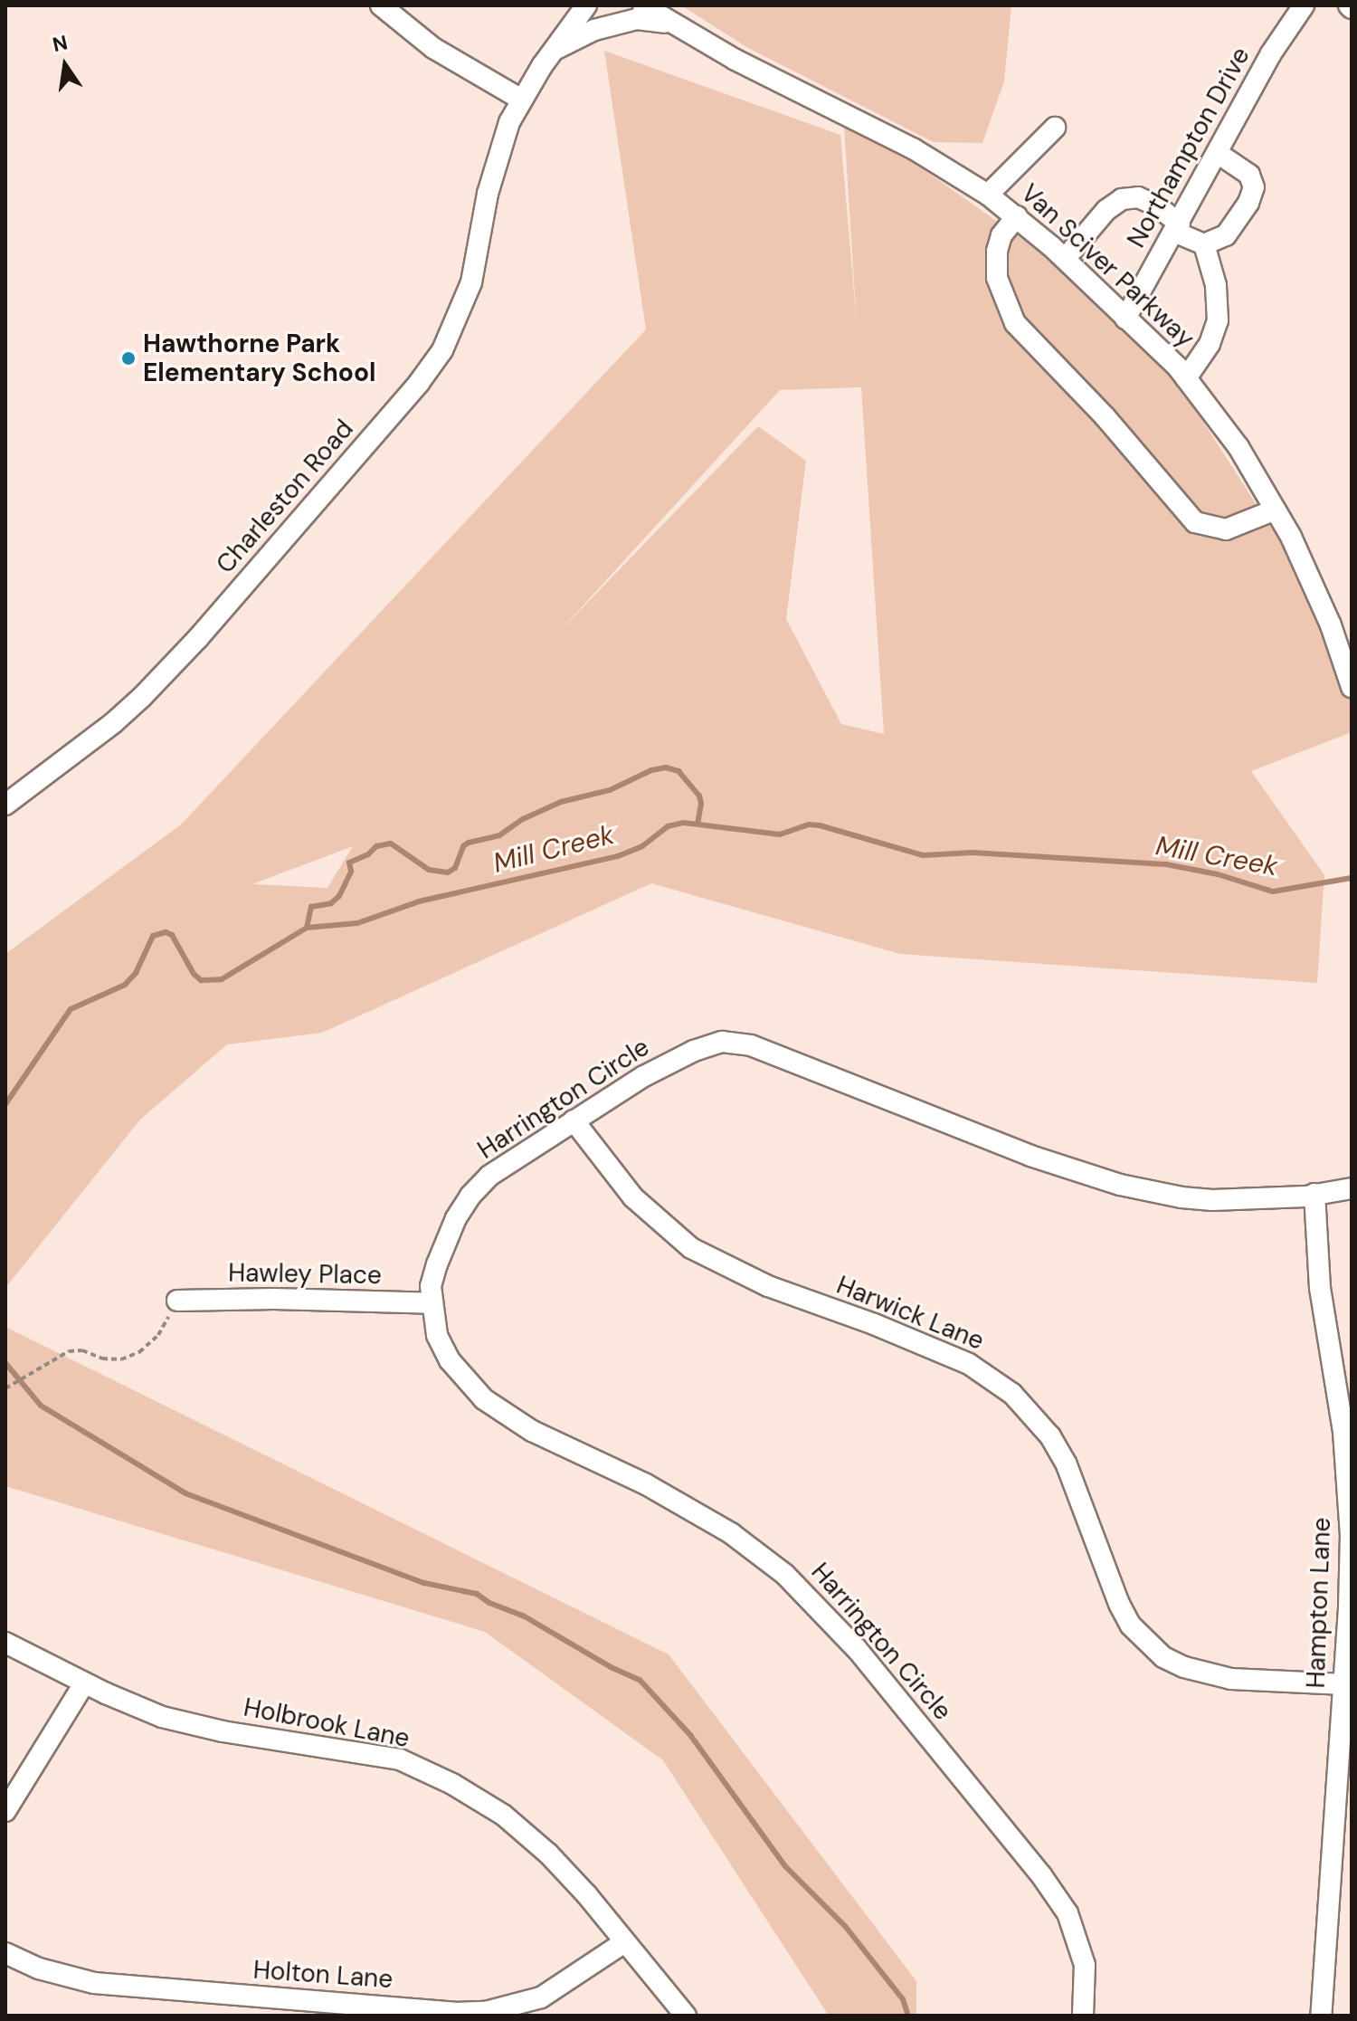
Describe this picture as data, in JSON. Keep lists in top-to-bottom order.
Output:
{
  "streets": {
    "street": [
      "Northampton Drive",
      "Van Sciver Parkway",
      "Charleston Road",
      "Harrington Circle",
      "Hawley Place",
      "Harwick Lane",
      "Hampton Lane",
      "Holbrook Lane",
      "Holton Lane"
    ]
  },
  "crossings": [
    ["Northampton Drive", "Van Sciver Parkway"],
    ["Harrington Circle", "Hawley Place"],
    ["Harrington Circle", "Harwick Lane"],
    ["Harrington Circle", "Hampton Lane"],
    ["Harwick Lane", "Hampton Lane"],
    ["Holbrook Lane", "Holton Lane"]
  ],
  "water": ["Mill Creek"],
  "places": ["Hawthorne Park Elementary School"],
  "north": "top"
}
